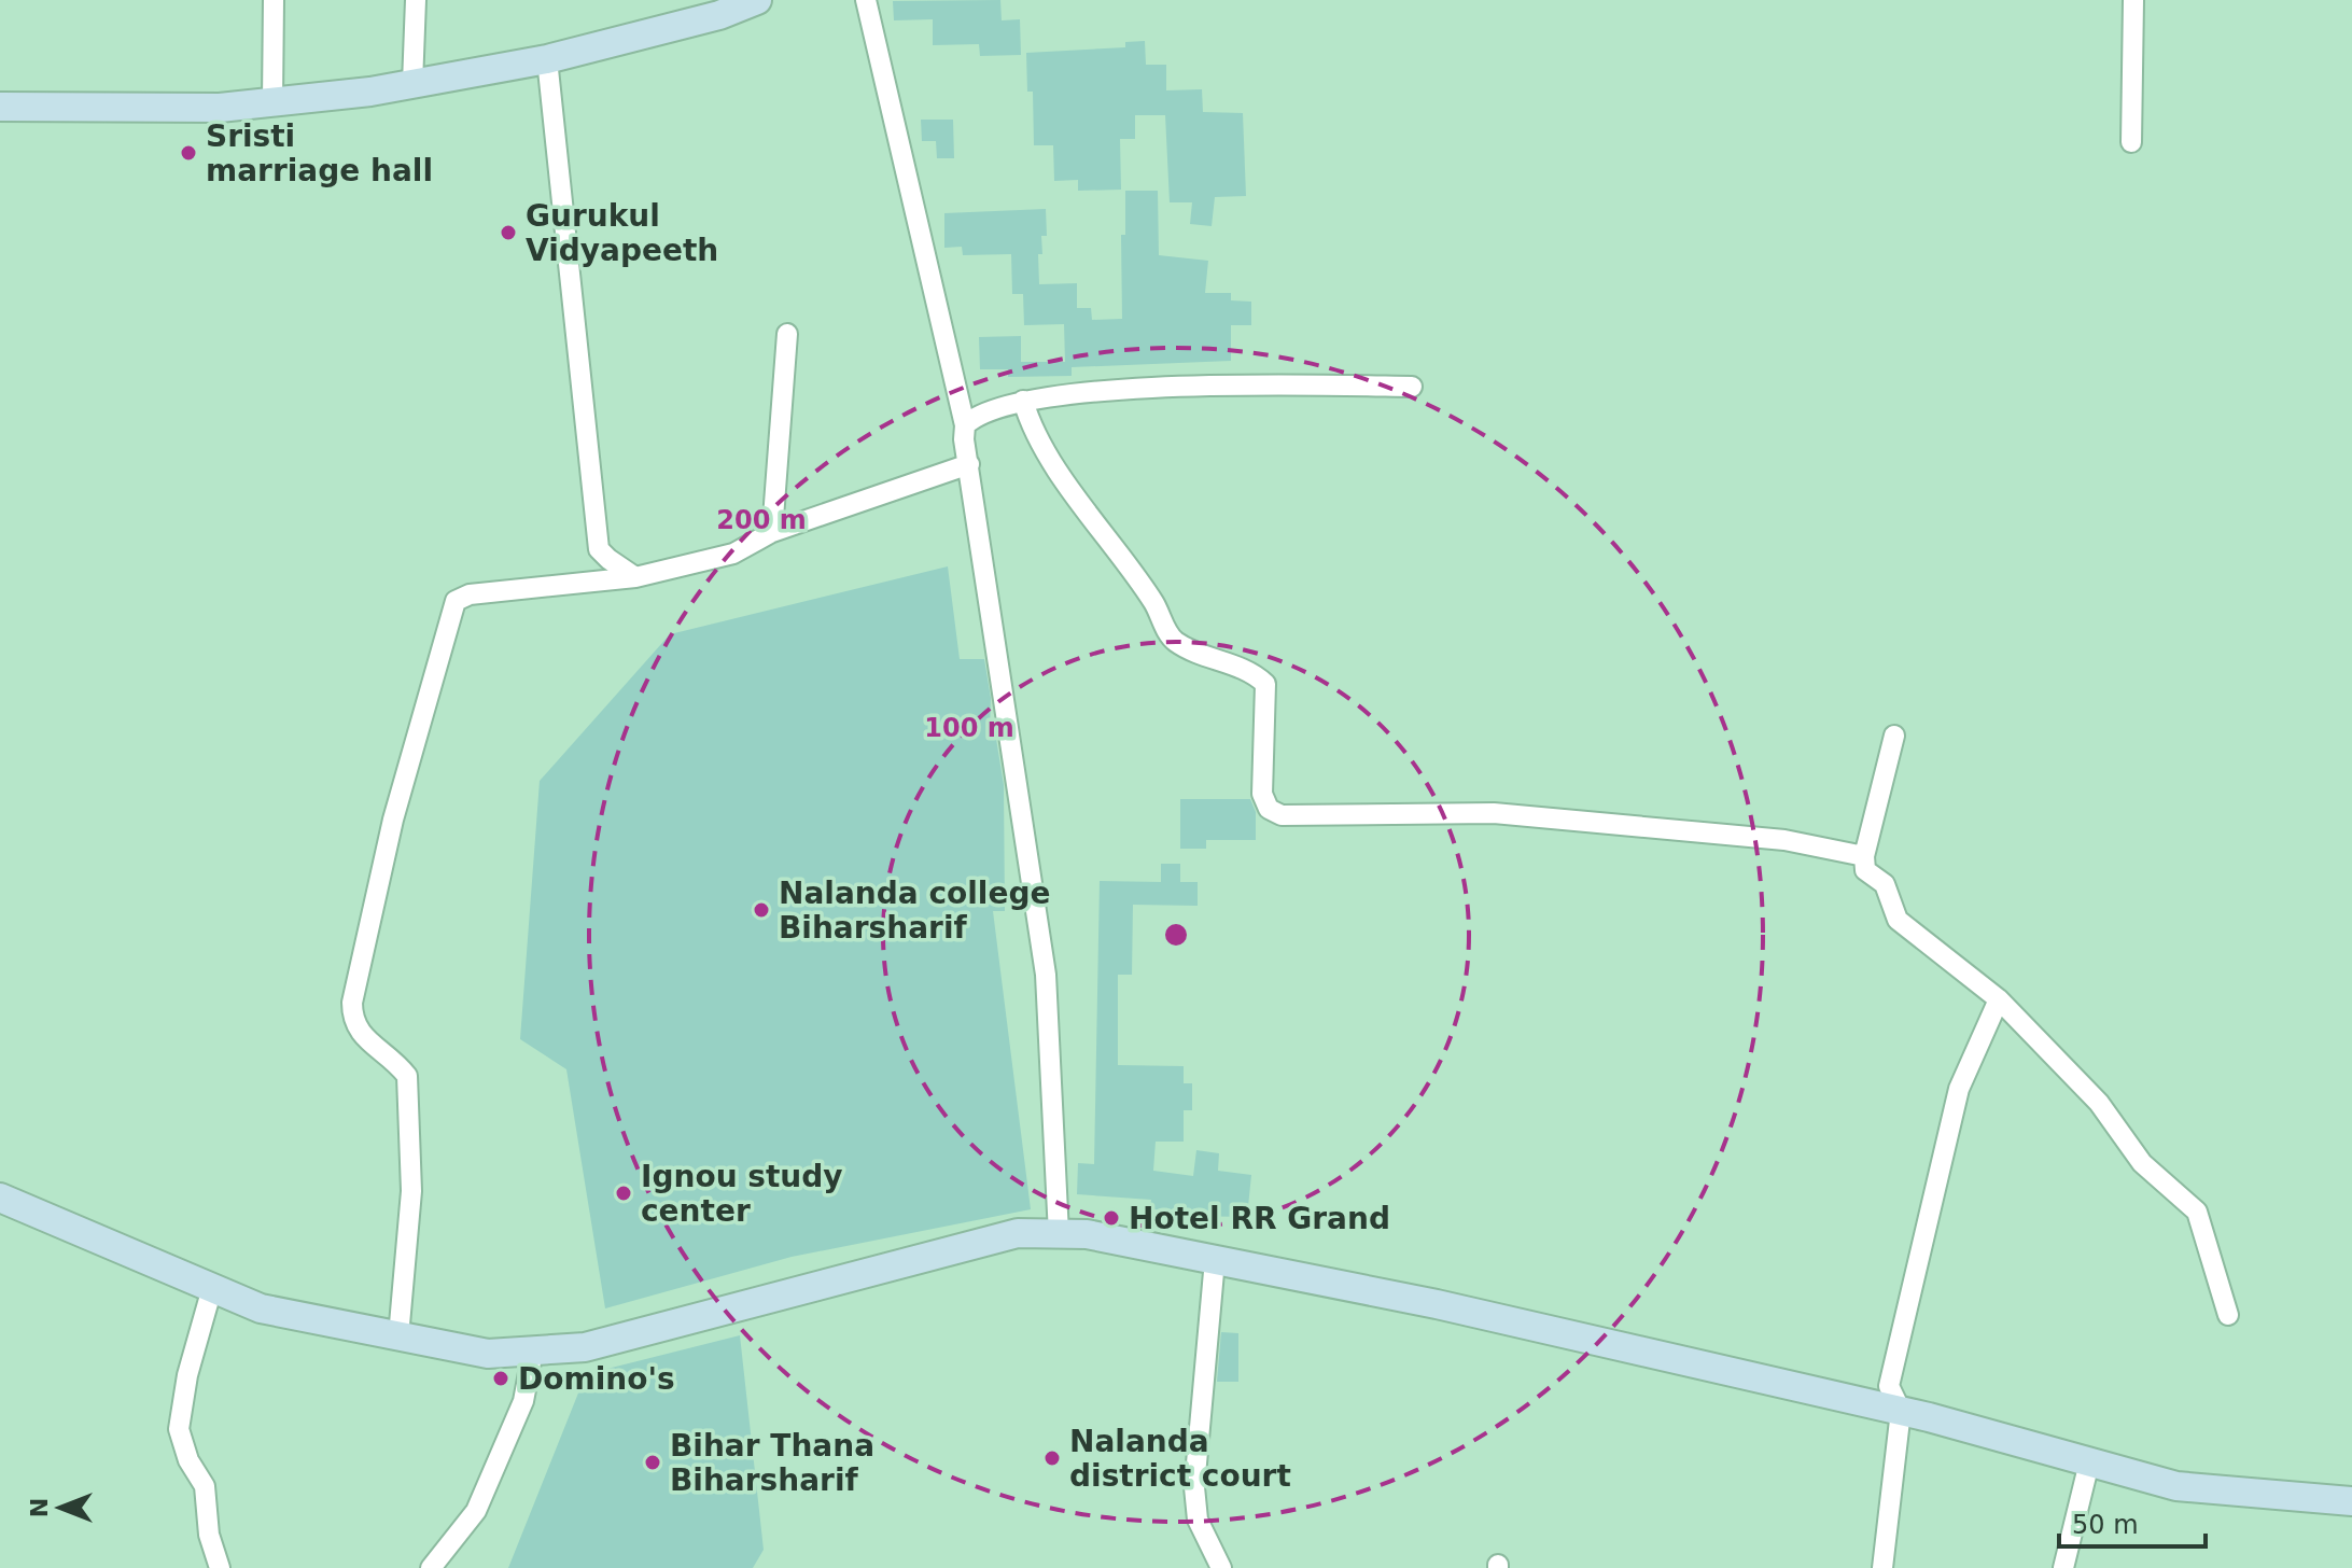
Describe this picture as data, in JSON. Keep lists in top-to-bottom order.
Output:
{
  "places": [
    "Sristi marriage hall",
    "Gurukul Vidyapeeth",
    "Nalanda college Biharsharif",
    "Ignou study center",
    "Hotel RR Grand",
    "Domino's",
    "Nalanda district court",
    "Bihar Thana Biharsharif"
  ],
  "scale_bar": "50 m",
  "north": "left",
  "rings": ["200 m", "100 m"]
}
